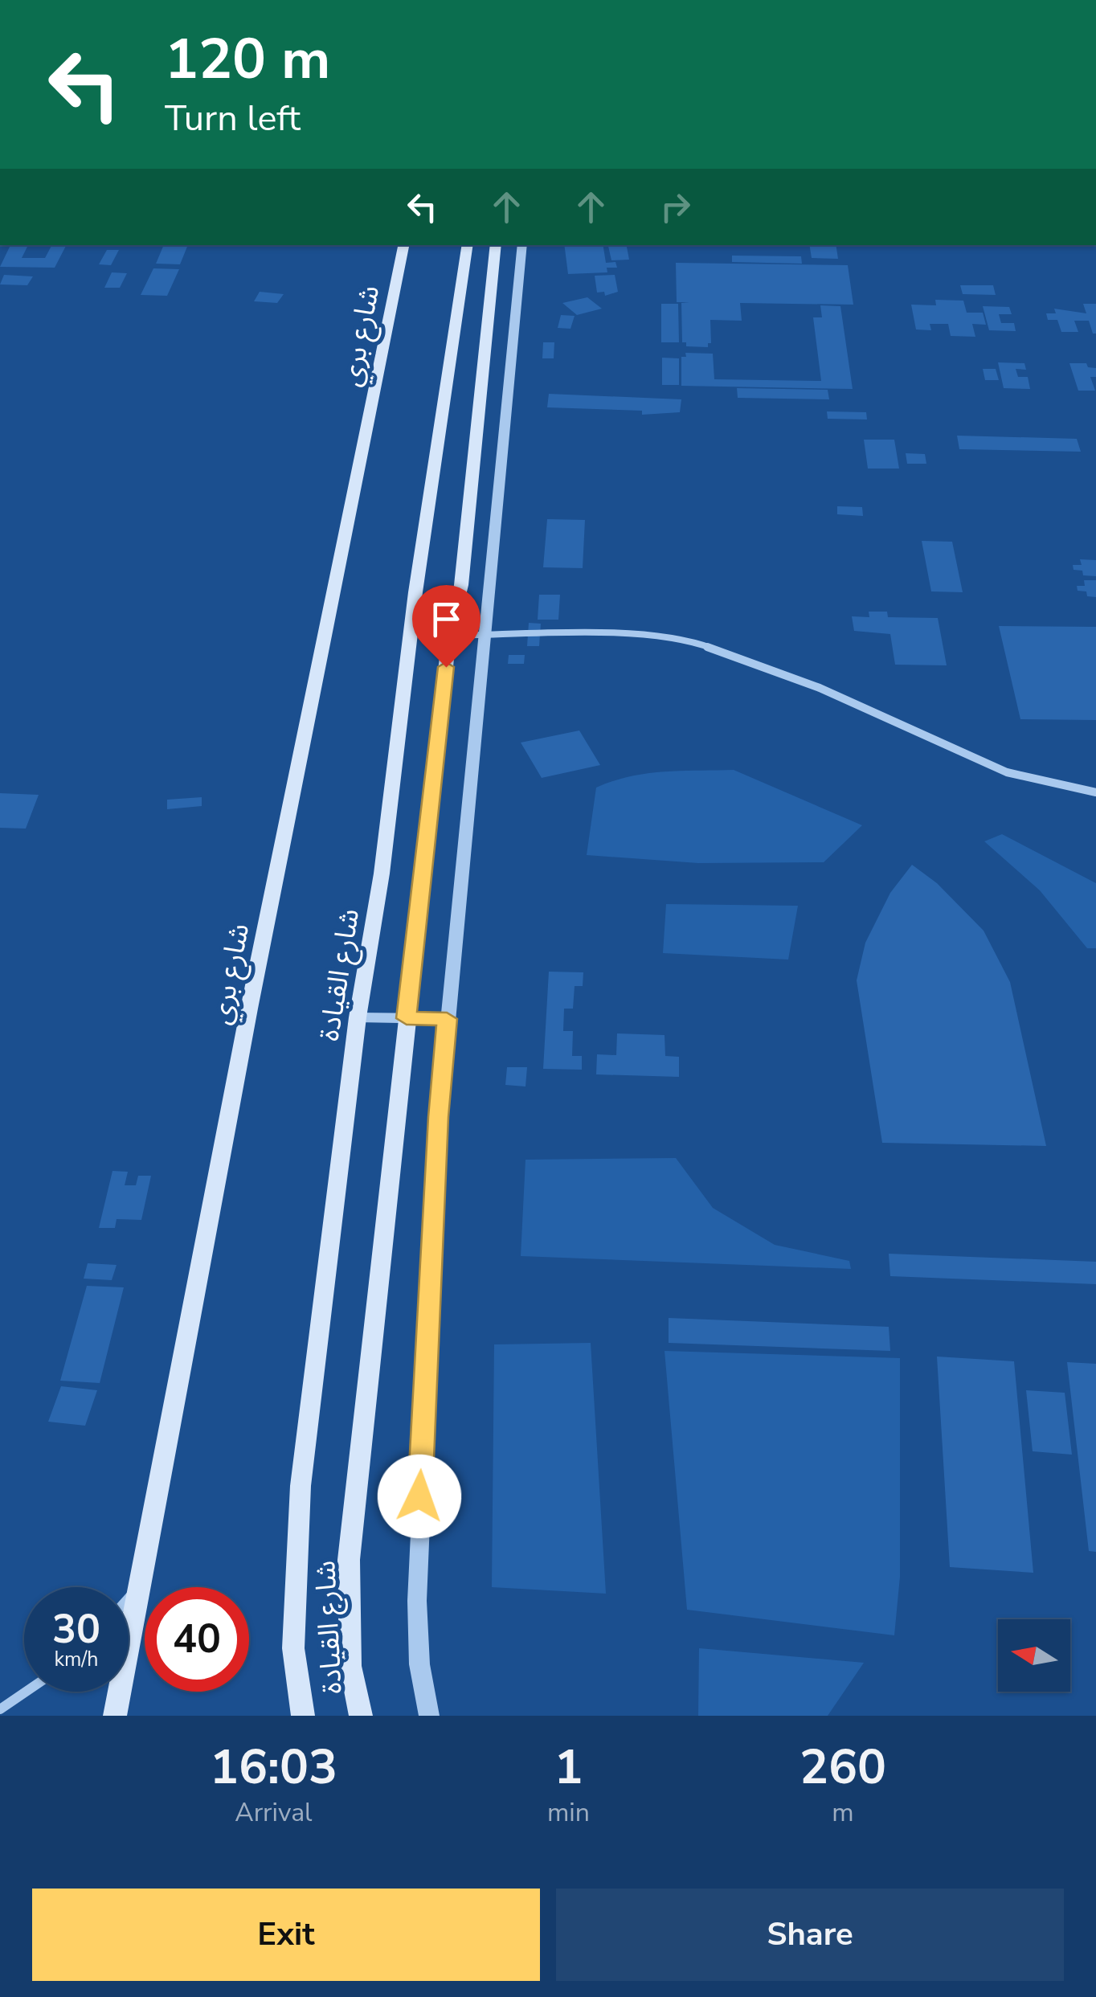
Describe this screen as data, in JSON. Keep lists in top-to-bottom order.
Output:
{
  "streets": {
    "main road": ["شارع بري", "شارع القيادة"]
  },
  "north": "left",
  "page": {
    "turn": ["120 m", "Turn left"],
    "speed": "30 km/h",
    "limit": "40",
    "eta": [
      "16:03",
      "Arrival",
      "1",
      "min",
      "260",
      "m"
    ],
    "buttons": ["Exit", "Share"]
  }
}
